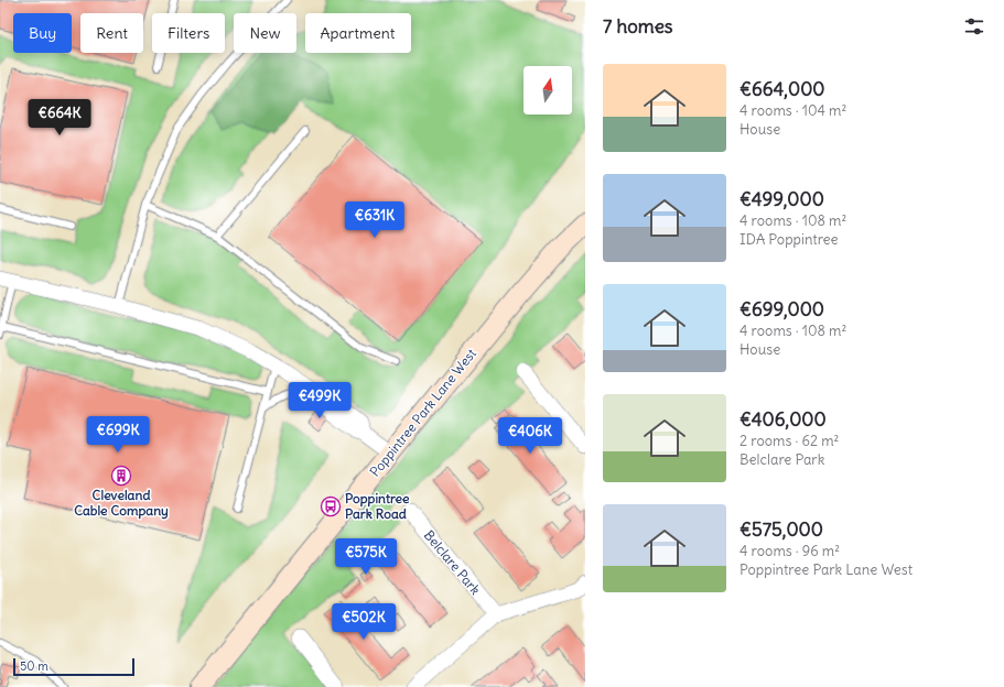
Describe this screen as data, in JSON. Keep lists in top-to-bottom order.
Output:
{
  "streets": {
    "street": ["Poppintree Park Lane West", "Belclare Park"]
  },
  "places": {
    "building": ["Cleveland Cable Company"],
    "bus stop": ["Poppintree Park Road"]
  },
  "scale_bar": "50 m",
  "north": "top",
  "page": {
    "heading": "7 homes",
    "chip": [
      "Buy",
      "Rent",
      "Filters",
      "New",
      "Apartment"
    ],
    "list": [
      {
        "name": "€664,000",
        "note": "4 rooms · 104 m² · House"
      },
      {
        "name": "€499,000",
        "note": "4 rooms · 108 m² · IDA Poppintree"
      },
      {
        "name": "€699,000",
        "note": "4 rooms · 108 m² · House"
      },
      {
        "name": "€406,000",
        "note": "2 rooms · 62 m² · Belclare Park"
      },
      {
        "name": "€575,000",
        "note": "4 rooms · 96 m² · Poppintree Park Lane West"
      }
    ],
    "price": [
      "€664K",
      "€631K",
      "€499K",
      "€699K",
      "€406K",
      "€575K",
      "€502K"
    ],
    "scale": "50 m"
  }
}
